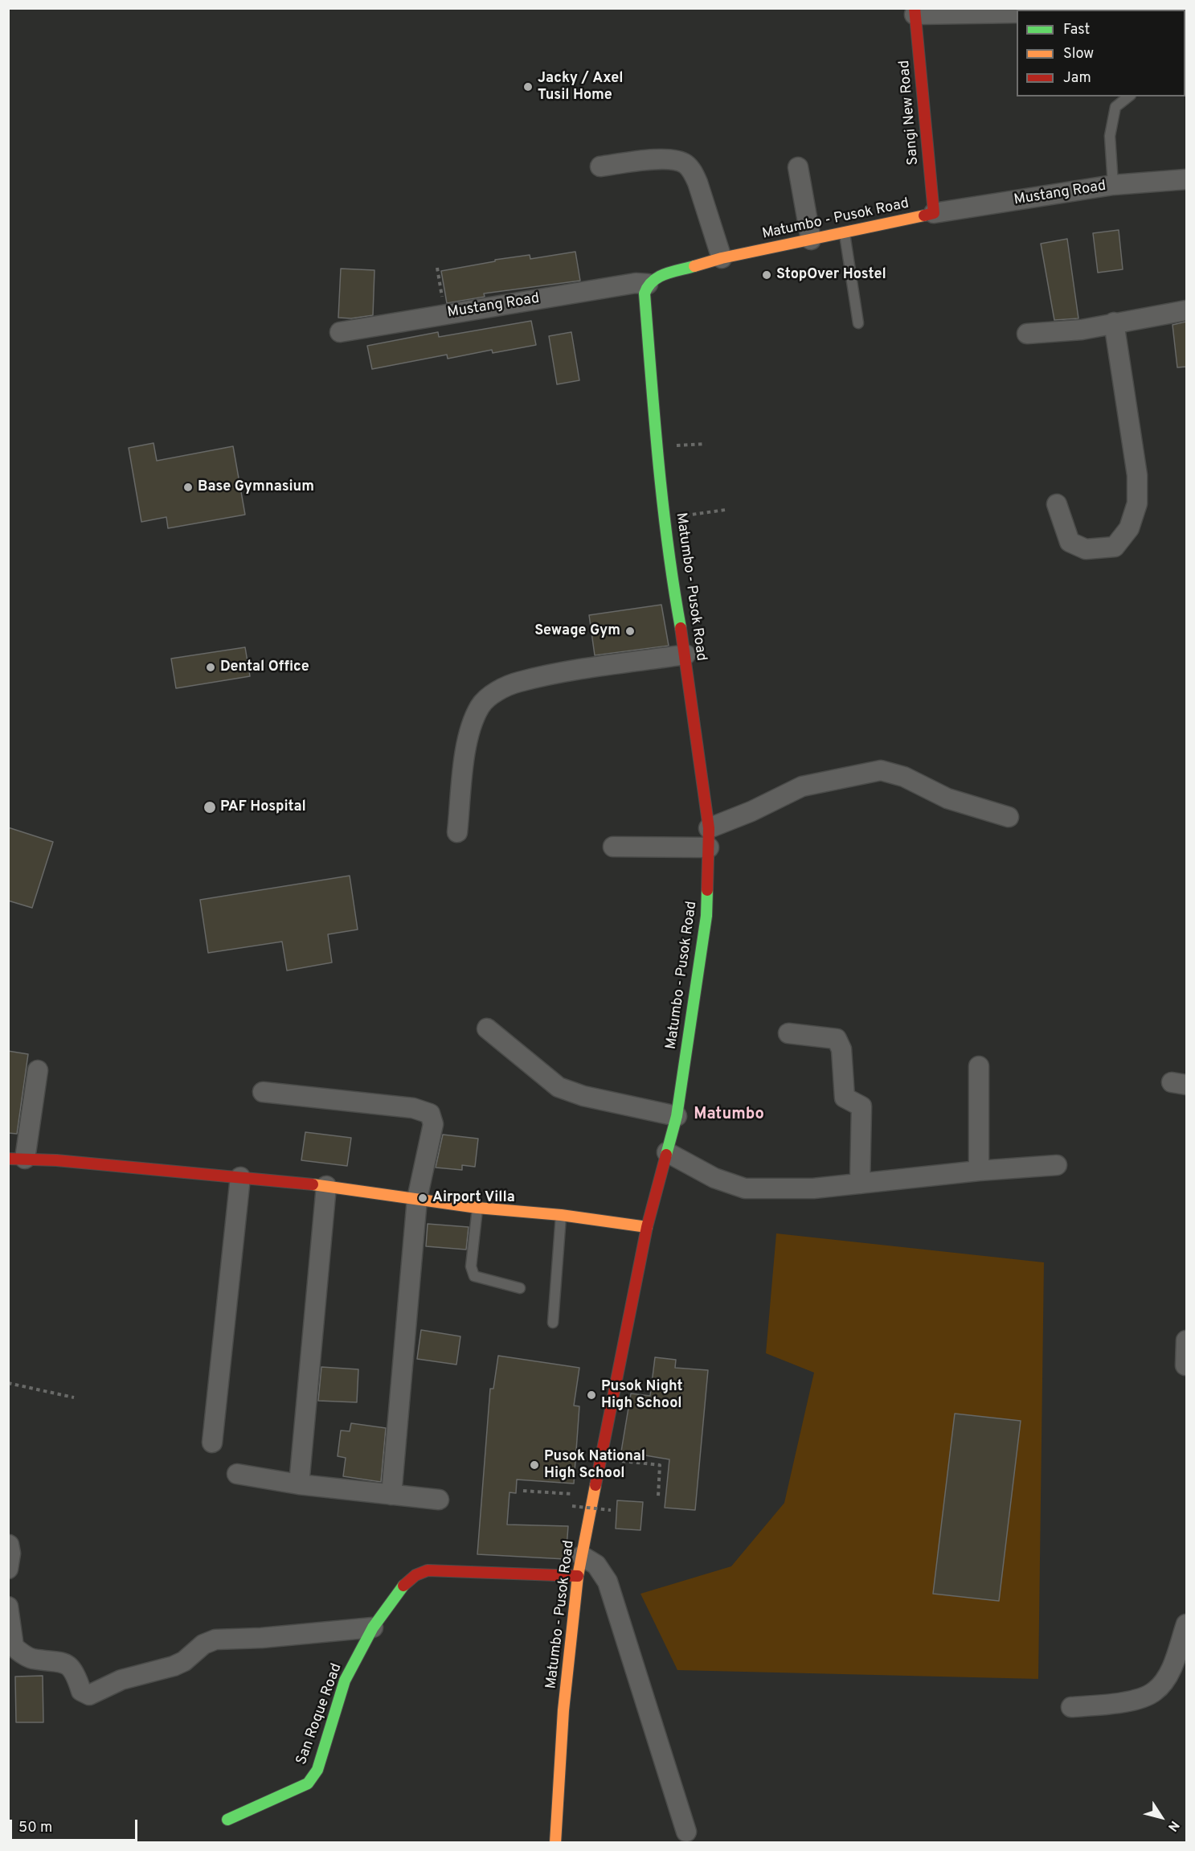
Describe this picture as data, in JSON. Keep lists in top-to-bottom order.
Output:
{
  "streets": {
    "street": [
      "Sangi New Road",
      "Mustang Road",
      "Matumbo - Pusok Road",
      "San Roque Road"
    ]
  },
  "crossings": [
    ["Sangi New Road", "Mustang Road"],
    ["Sangi New Road", "Matumbo - Pusok Road"],
    ["Mustang Road", "Matumbo - Pusok Road"],
    ["Matumbo - Pusok Road", "San Roque Road"]
  ],
  "districts": ["Matumbo"],
  "places": [
    "Jacky / Axel Tusil Home",
    "StopOver Hostel",
    "Base Gymnasium",
    "Sewage Gym",
    "Dental Office",
    "PAF Hospital",
    "Airport Villa",
    "Pusok Night High School",
    "Pusok National High School"
  ],
  "legend": ["Fast", "Slow", "Jam"],
  "scale_bar": "50 m",
  "north": "bottom right"
}
